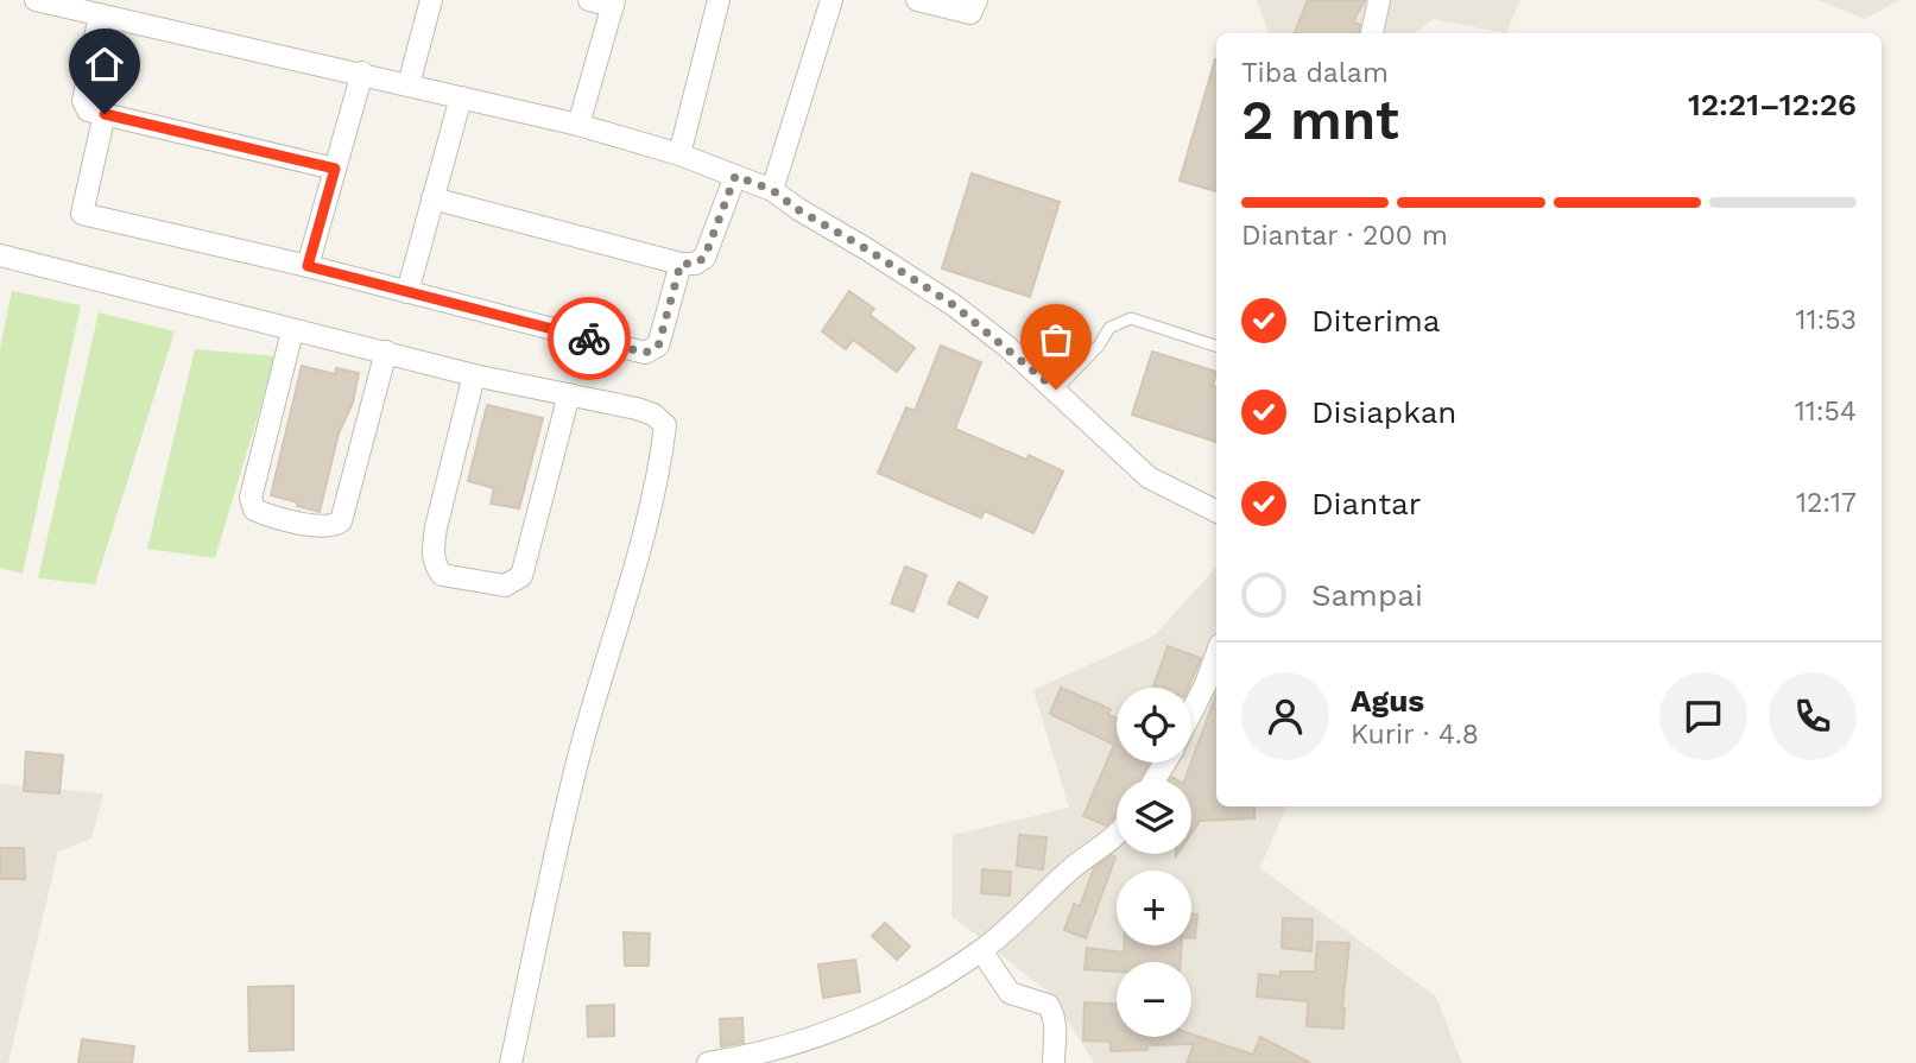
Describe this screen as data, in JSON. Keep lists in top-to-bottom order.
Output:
{
  "page": {
    "heading": ["2 mnt", "Tiba dalam", "12:21–12:26"],
    "panel": ["Agus", "Kurir · 4.8"],
    "bar": "Diantar · 200 m",
    "list": [
      ["Diterima", "11:53"],
      ["Disiapkan", "11:54"],
      ["Diantar", "12:17"],
      "Sampai"
    ],
    "map_buttons": ["+", "−"]
  }
}
